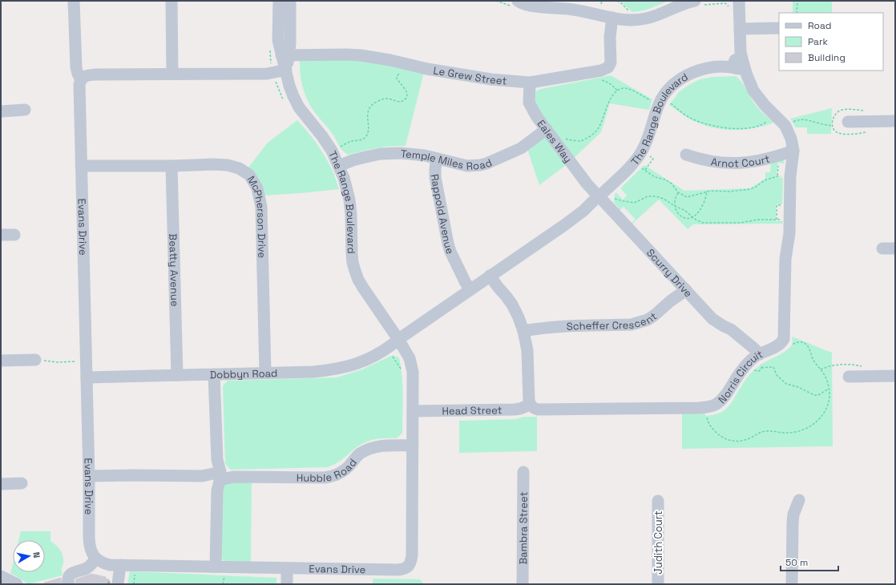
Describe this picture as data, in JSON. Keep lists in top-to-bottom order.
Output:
{
  "streets": {
    "street": [
      "Le Grew Street",
      "The Range Boulevard",
      "Eales Way",
      "Temple Miles Road",
      "Arnot Court",
      "Rappold Avenue",
      "McPherson Drive",
      "Evans Drive",
      "Beatty Avenue",
      "Scurry Drive",
      "Scheffer Crescent",
      "Dobbyn Road",
      "Norris Circuit",
      "Head Street",
      "Hubble Road",
      "Bambra Street",
      "Judith Court"
    ]
  },
  "crossings": [
    ["Le Grew Street", "The Range Boulevard"],
    ["Le Grew Street", "Eales Way"],
    ["The Range Boulevard", "Eales Way"],
    ["The Range Boulevard", "Temple Miles Road"],
    ["The Range Boulevard", "Rappold Avenue"],
    ["The Range Boulevard", "Evans Drive"],
    ["The Range Boulevard", "Scurry Drive"],
    ["The Range Boulevard", "Dobbyn Road"],
    ["The Range Boulevard", "Norris Circuit"],
    ["Eales Way", "Temple Miles Road"],
    ["Eales Way", "Scurry Drive"],
    ["Temple Miles Road", "Rappold Avenue"],
    ["Arnot Court", "Norris Circuit"],
    ["McPherson Drive", "Evans Drive"],
    ["McPherson Drive", "Beatty Avenue"],
    ["McPherson Drive", "Dobbyn Road"],
    ["Evans Drive", "Dobbyn Road"],
    ["Evans Drive", "Head Street"],
    ["Evans Drive", "Hubble Road"],
    ["Beatty Avenue", "Dobbyn Road"],
    ["Scurry Drive", "Scheffer Crescent"],
    ["Scurry Drive", "Norris Circuit"],
    ["Norris Circuit", "Head Street"]
  ],
  "legend": ["Road", "Park", "Building"],
  "scale_bar": "50 m",
  "north": "right"
}
